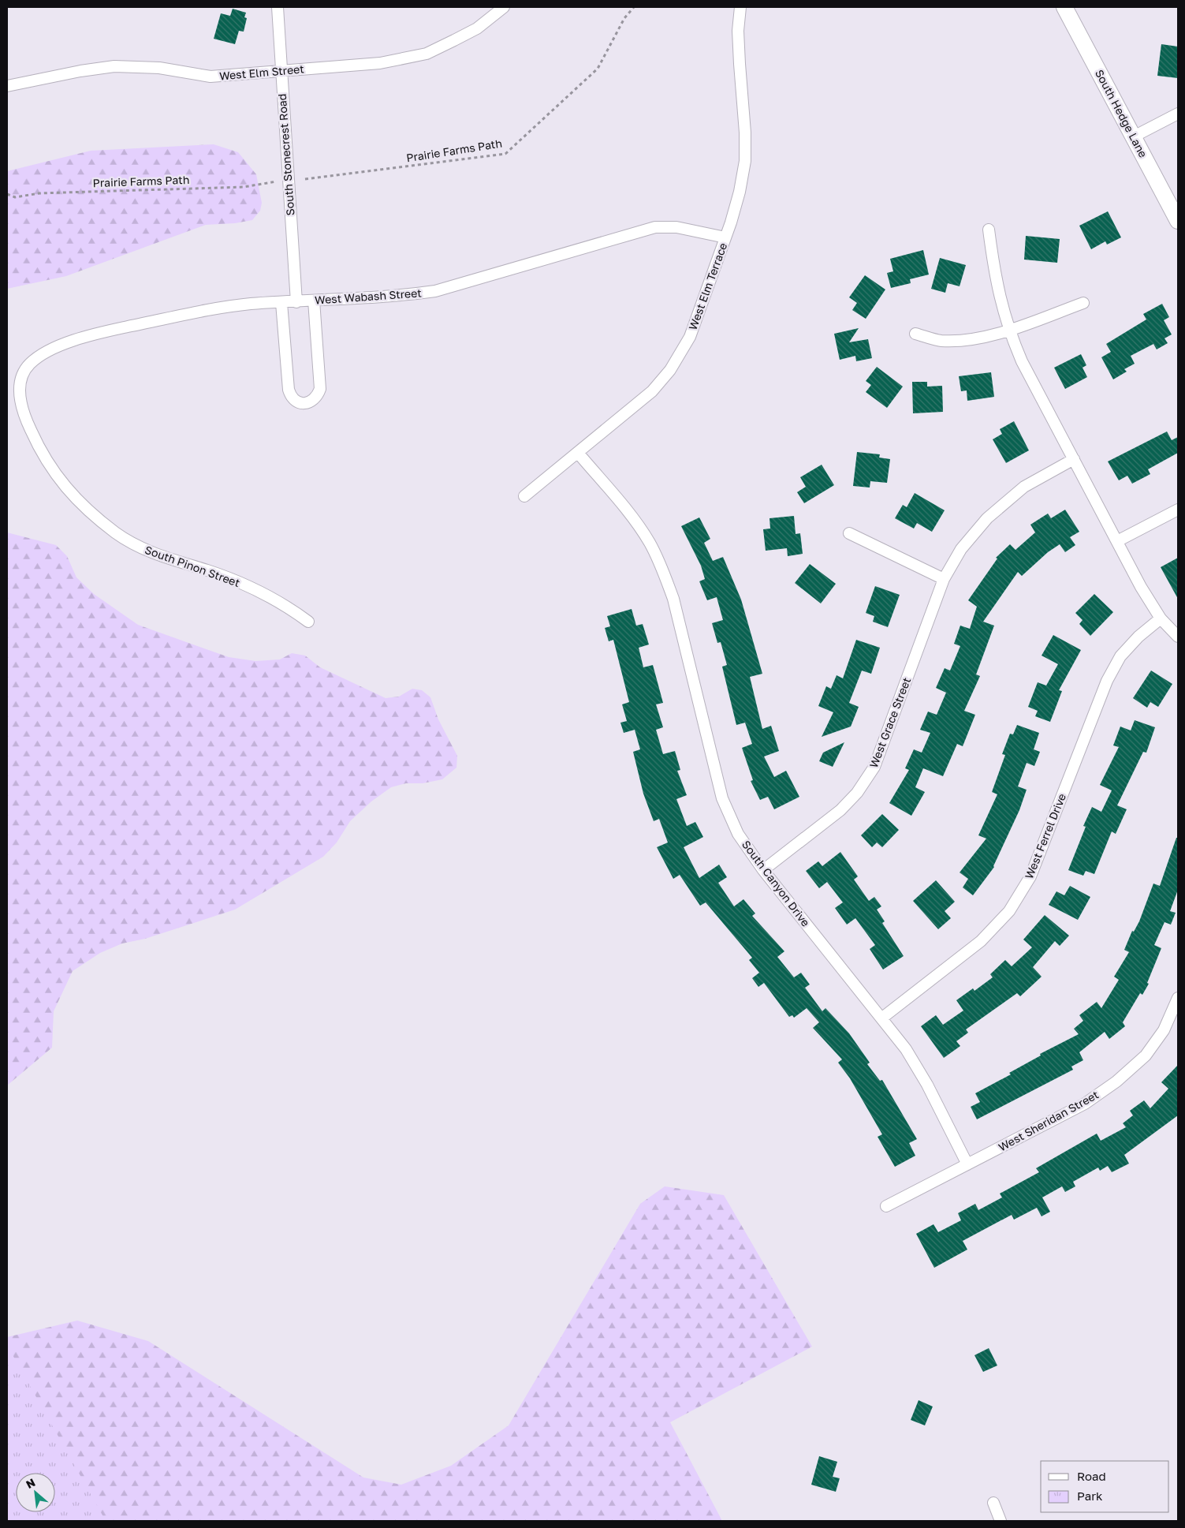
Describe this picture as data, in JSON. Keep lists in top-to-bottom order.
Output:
{
  "streets": {
    "street": [
      "West Elm Street",
      "South Hedge Lane",
      "South Stonecrest Road",
      "West Elm Terrace",
      "West Wabash Street",
      "South Pinon Street",
      "West Grace Street",
      "West Ferrel Drive",
      "South Canyon Drive",
      "West Sheridan Street"
    ],
    "path": ["Prairie Farms Path"]
  },
  "crossings": [
    ["West Elm Street", "South Stonecrest Road"],
    ["South Stonecrest Road", "West Wabash Street"],
    ["West Elm Terrace", "West Wabash Street"],
    ["West Elm Terrace", "South Canyon Drive"],
    ["West Wabash Street", "South Pinon Street"],
    ["West Grace Street", "South Canyon Drive"],
    ["West Ferrel Drive", "South Canyon Drive"],
    ["South Canyon Drive", "West Sheridan Street"]
  ],
  "legend": ["Road", "Park"],
  "north": "top left"
}
